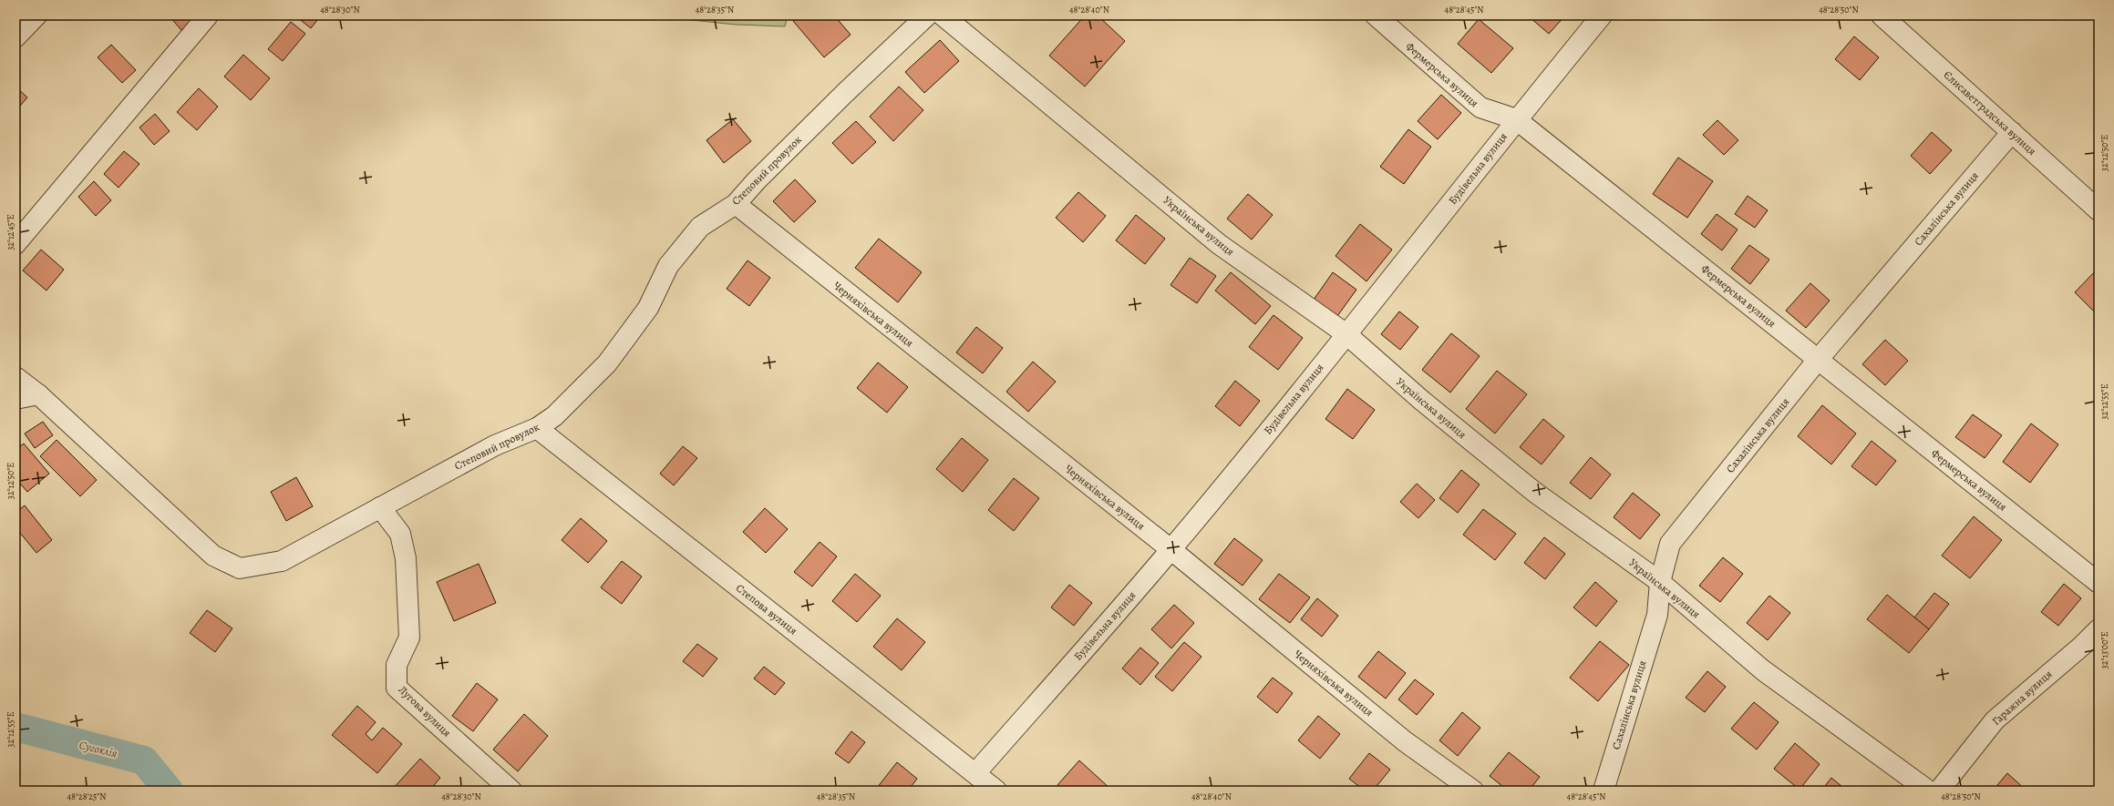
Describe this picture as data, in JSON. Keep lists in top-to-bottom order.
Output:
{
  "streets": {
    "street": [
      "Фермерська вулиця",
      "Єлисаветградська вулиця",
      "Будівельна вулиця",
      "Степовий провулок",
      "Сахалінська вулиця",
      "Українська вулиця",
      "Черняхівська вулиця",
      "Степова вулиця",
      "Гаражна вулиця",
      "Лугова вулиця"
    ]
  },
  "crossings": [
    ["Фермерська вулиця", "Будівельна вулиця"],
    ["Фермерська вулиця", "Сахалінська вулиця"],
    ["Єлисаветградська вулиця", "Сахалінська вулиця"],
    ["Будівельна вулиця", "Українська вулиця"],
    ["Будівельна вулиця", "Черняхівська вулиця"],
    ["Будівельна вулиця", "Степова вулиця"],
    ["Степовий провулок", "Черняхівська вулиця"],
    ["Степовий провулок", "Степова вулиця"],
    ["Степовий провулок", "Лугова вулиця"],
    ["Сахалінська вулиця", "Українська вулиця"]
  ],
  "water": ["Сугоклія"],
  "coordinates": [
    "48°28'30\"N",
    "48°28'35\"N",
    "48°28'40\"N",
    "48°28'45\"N",
    "48°28'50\"N",
    "32°12'50\"E",
    "32°12'45\"E",
    "32°12'55\"E",
    "32°13'00\"E",
    "48°28'25\"N"
  ]
}
